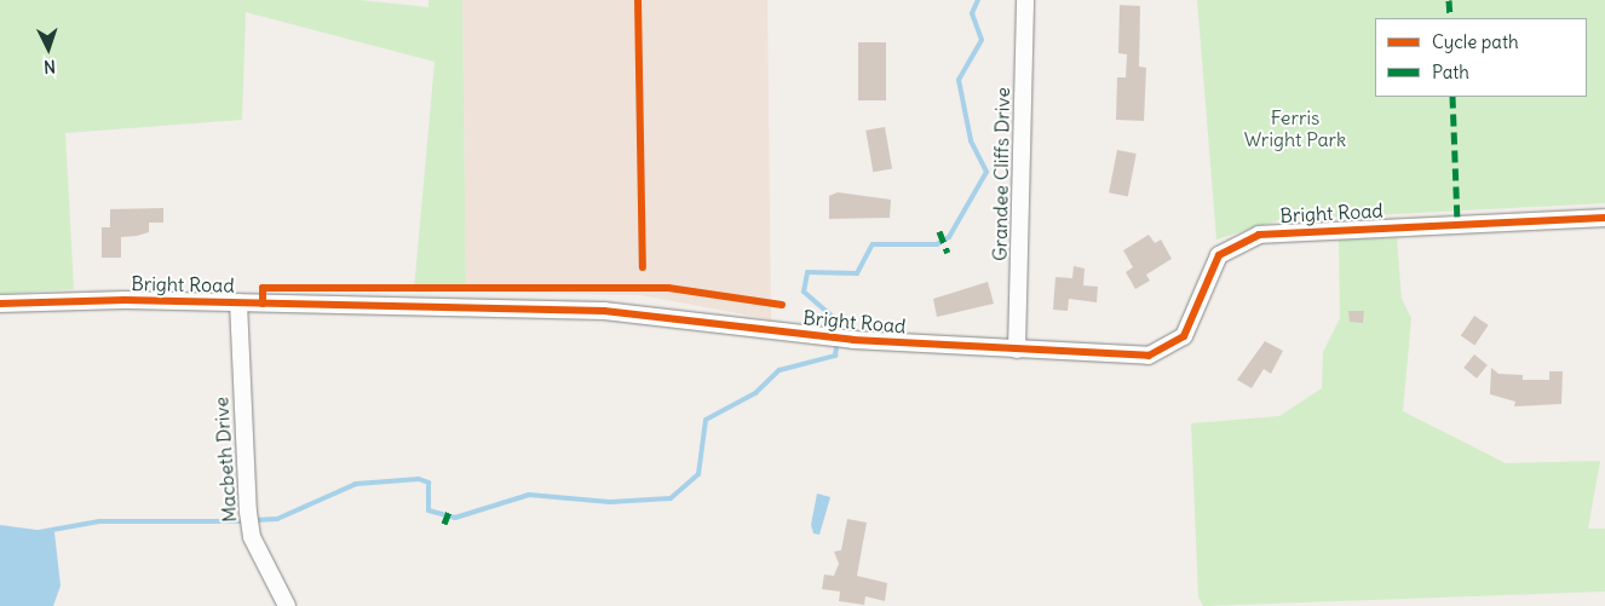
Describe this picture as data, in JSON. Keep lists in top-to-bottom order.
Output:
{
  "streets": {
    "street": ["Grandee Cliffs Drive", "Bright Road", "Macbeth Drive"]
  },
  "crossings": [
    ["Grandee Cliffs Drive", "Bright Road"],
    ["Bright Road", "Macbeth Drive"]
  ],
  "parks": ["Ferris Wright Park"],
  "legend": ["Cycle path", "Path"],
  "north": "bottom"
}
